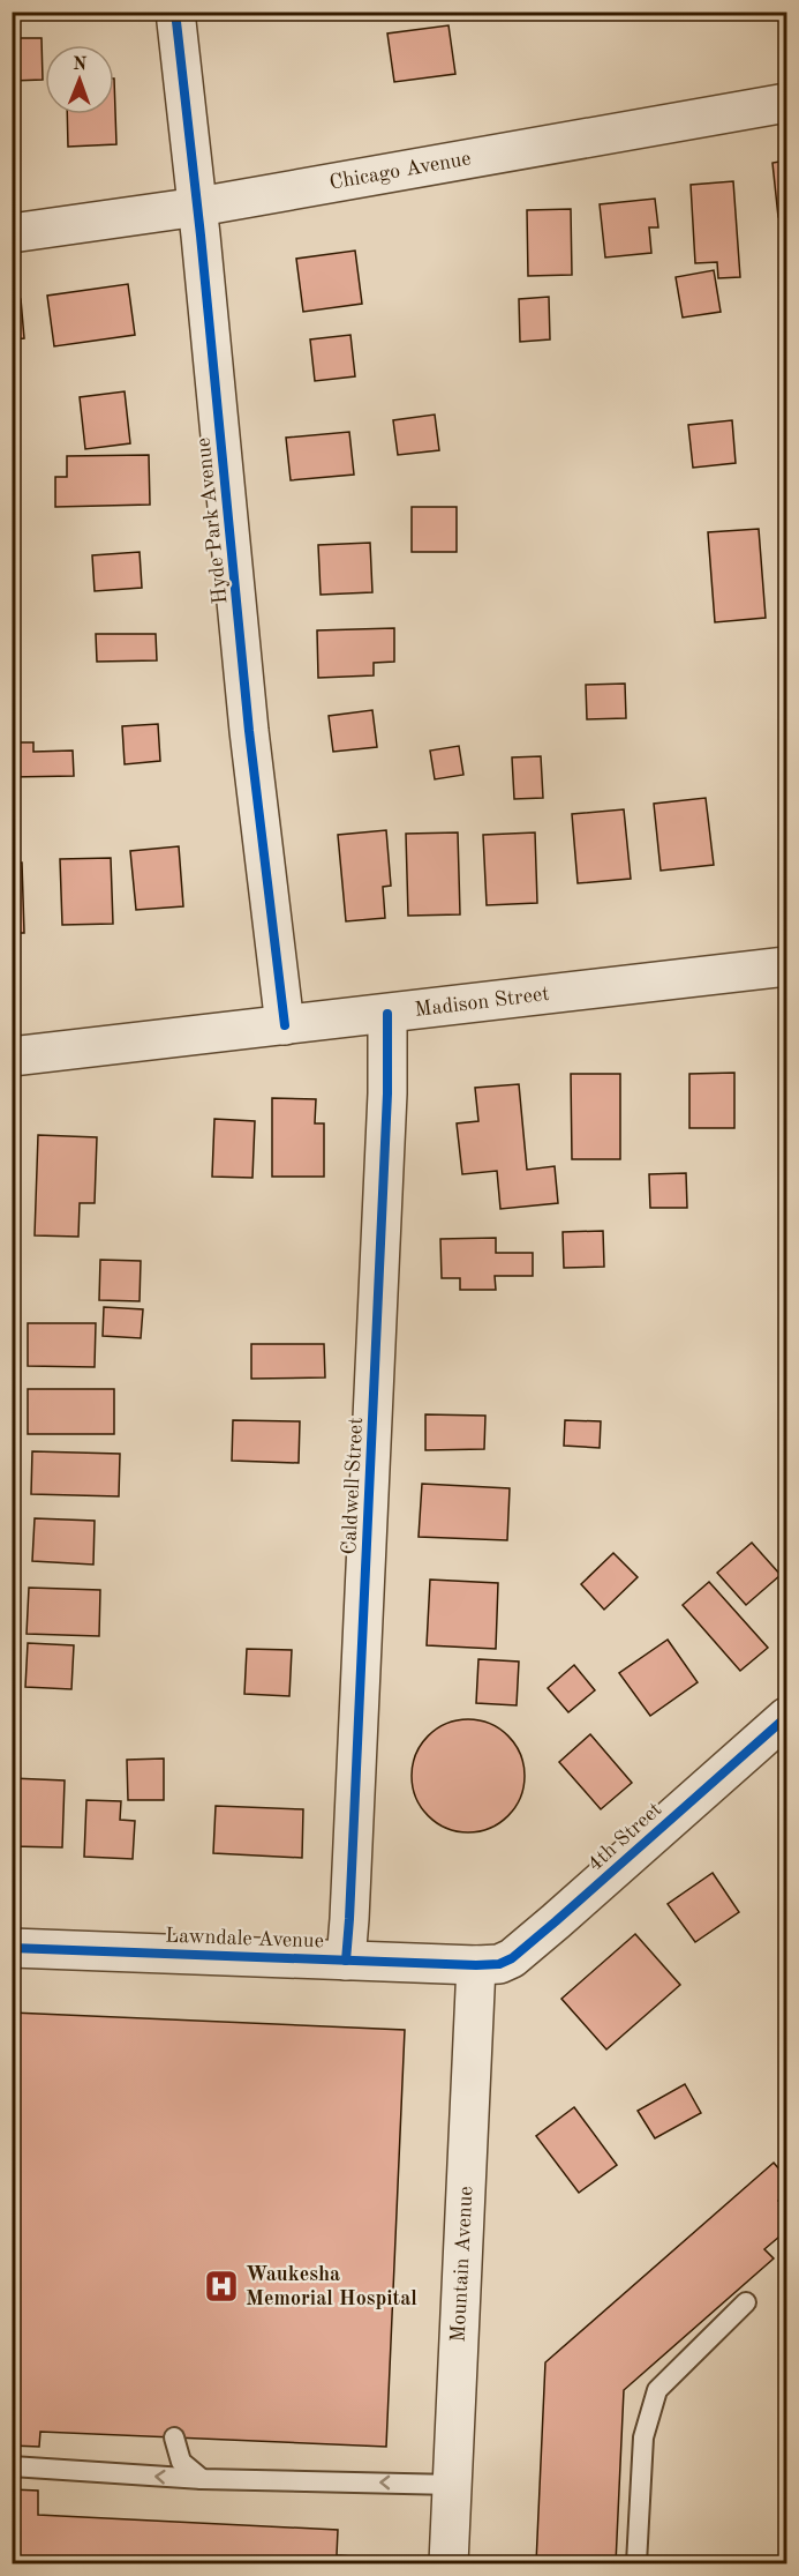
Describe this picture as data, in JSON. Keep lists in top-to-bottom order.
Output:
{
  "streets": {
    "street": [
      "Chicago Avenue",
      "Hyde Park Avenue",
      "Madison Street",
      "Caldwell Street",
      "4th Street",
      "Lawndale Avenue",
      "Mountain Avenue"
    ]
  },
  "crossings": [
    ["Chicago Avenue", "Hyde Park Avenue"],
    ["Hyde Park Avenue", "Madison Street"],
    ["Madison Street", "Caldwell Street"],
    ["Caldwell Street", "Lawndale Avenue"],
    ["4th Street", "Lawndale Avenue"],
    ["4th Street", "Mountain Avenue"],
    ["Lawndale Avenue", "Mountain Avenue"]
  ],
  "places": {
    "hospital": ["Waukesha Memorial Hospital"]
  },
  "north": "top"
}
